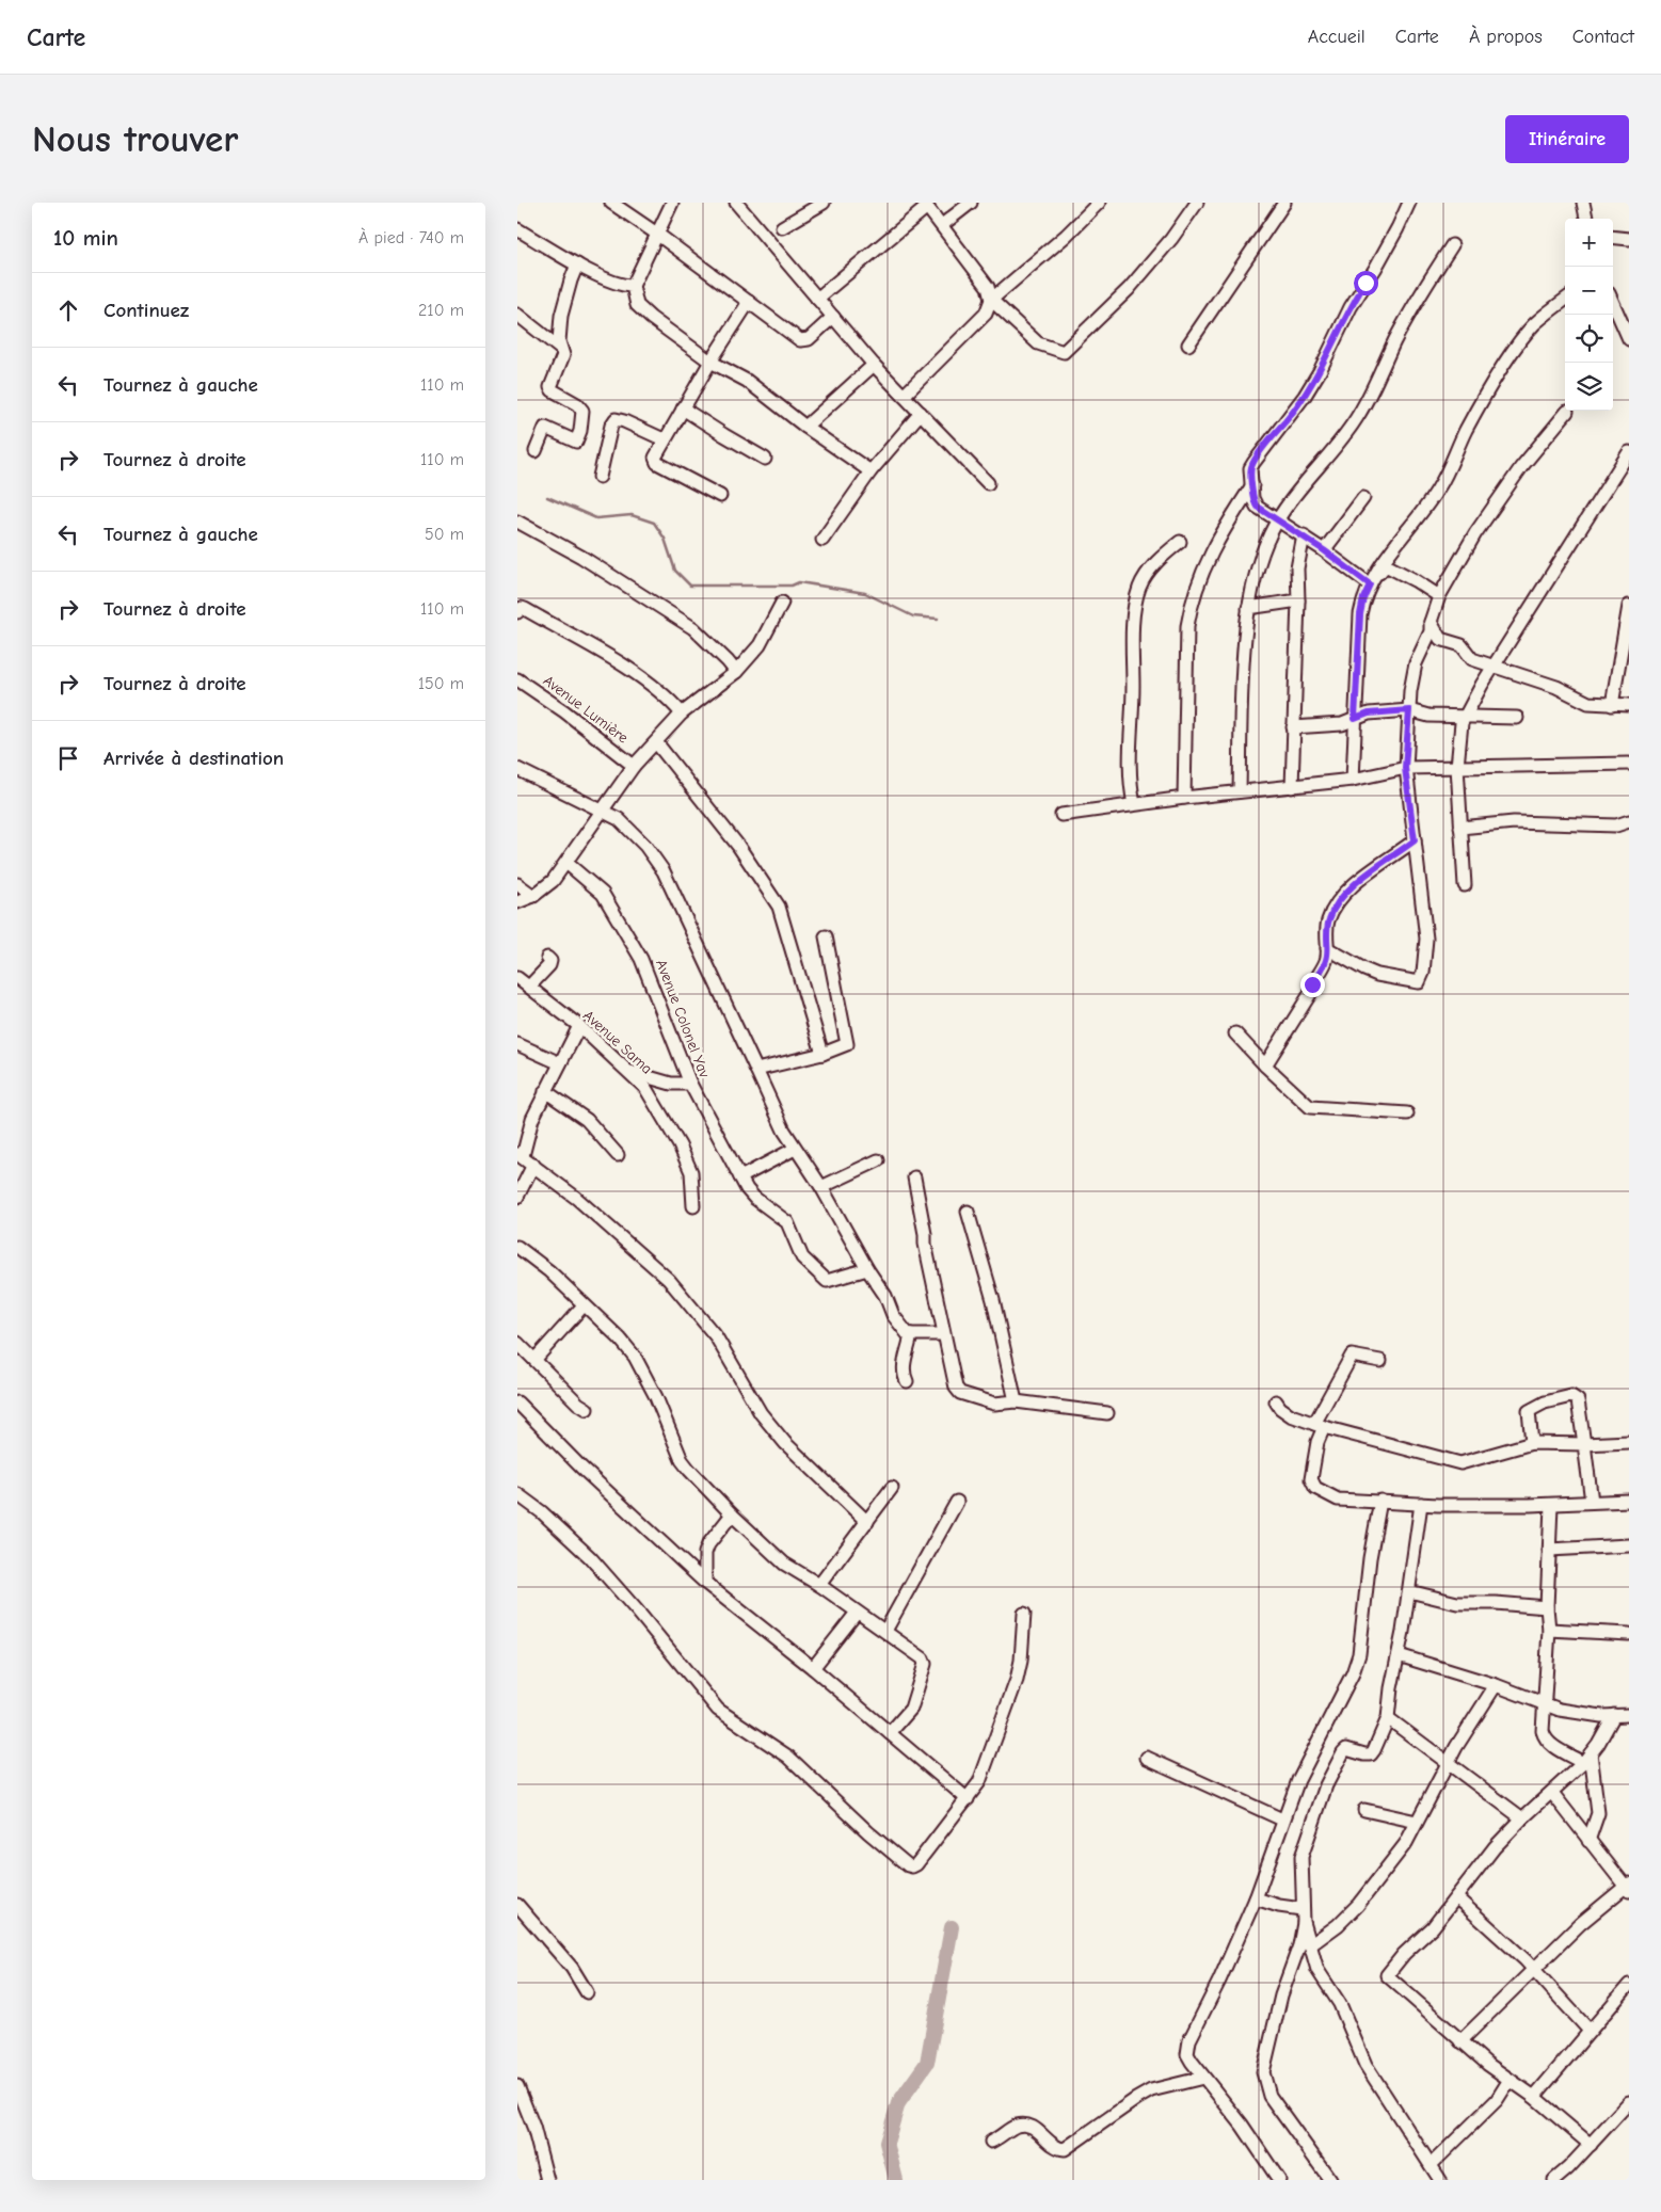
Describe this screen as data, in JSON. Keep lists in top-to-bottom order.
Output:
{
  "streets": {
    "street": ["Avenue Lumière", "Avenue Colonel Yav", "Avenue Sama"]
  },
  "page": {
    "header": "Carte",
    "nav": [
      "Accueil",
      "Carte",
      "À propos",
      "Contact"
    ],
    "buttons": "Itinéraire",
    "title": "Nous trouver",
    "heading": ["10 min", "À pied · 740 m"],
    "map_buttons": ["+", "−"],
    "list": [
      ["Continuez", "210 m"],
      ["Tournez à gauche", "110 m"],
      ["Tournez à droite", "110 m"],
      ["Tournez à gauche", "50 m"],
      ["Tournez à droite", "110 m"],
      ["Tournez à droite", "150 m"],
      "Arrivée à destination"
    ]
  }
}
